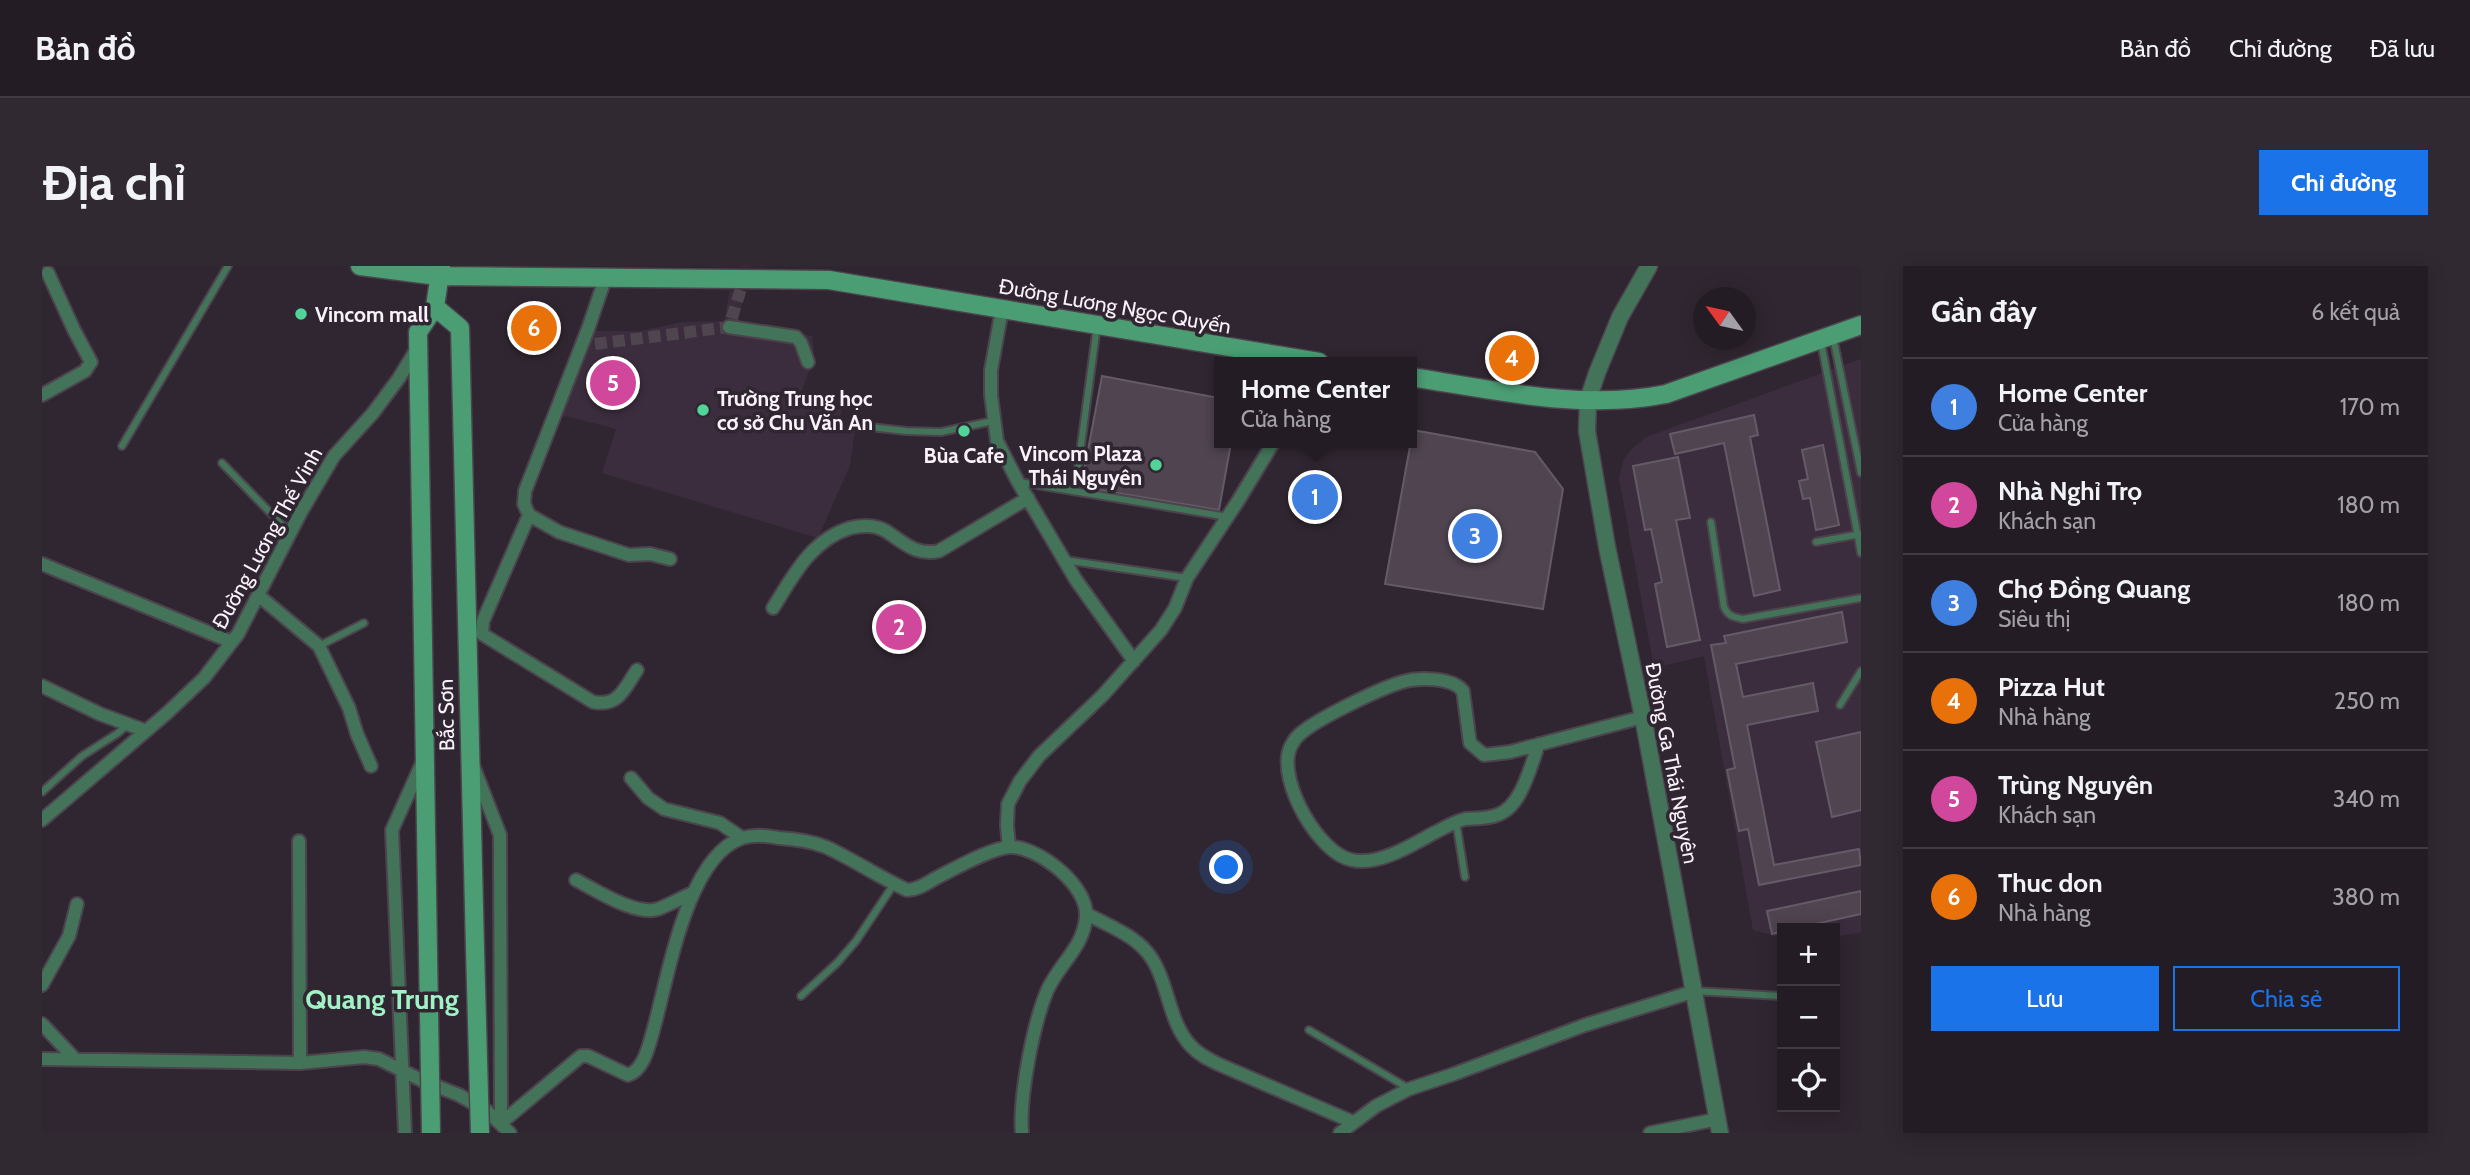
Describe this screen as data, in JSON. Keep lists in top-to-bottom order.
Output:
{
  "streets": {
    "main road": ["Đường Lương Ngọc Quyến", "Bắc Sơn"],
    "street": ["Đường Lương Thế Vinh", "Đường Ga Thái Nguyên"]
  },
  "crossings": [
    ["Đường Lương Ngọc Quyến", "Bắc Sơn"],
    ["Đường Lương Thế Vinh", "Bắc Sơn"]
  ],
  "districts": ["Quang Trung"],
  "places": [
    "Vincom mall",
    "Trường Trung học cơ sở Chu Văn An",
    "Bùa Cafe",
    "Vincom Plaza Thái Nguyên"
  ],
  "north": "top left",
  "page": {
    "header": "Bản đồ",
    "nav": ["Bản đồ", "Chỉ đường", "Đã lưu"],
    "buttons": [
      "Chỉ đường",
      ["Lưu", "Chia sẻ"]
    ],
    "title": "Địa chỉ",
    "heading": ["Gần đây", "6 kết quả"],
    "pins": [
      "6",
      "4",
      "5",
      "1",
      "3",
      "2"
    ],
    "popup": ["Home Center", "Cửa hàng"],
    "list": [
      {
        "mark": "1",
        "name": "Home Center",
        "note": "Cửa hàng",
        "value": "170 m"
      },
      {
        "mark": "2",
        "name": "Nhà Nghỉ Trọ",
        "note": "Khách sạn",
        "value": "180 m"
      },
      {
        "mark": "3",
        "name": "Chợ Đồng Quang",
        "note": "Siêu thị",
        "value": "180 m"
      },
      {
        "mark": "4",
        "name": "Pizza Hut",
        "note": "Nhà hàng",
        "value": "250 m"
      },
      {
        "mark": "5",
        "name": "Trùng Nguyên",
        "note": "Khách sạn",
        "value": "340 m"
      },
      {
        "mark": "6",
        "name": "Thuc don",
        "note": "Nhà hàng",
        "value": "380 m"
      }
    ],
    "map_buttons": ["+", "−"]
  }
}
